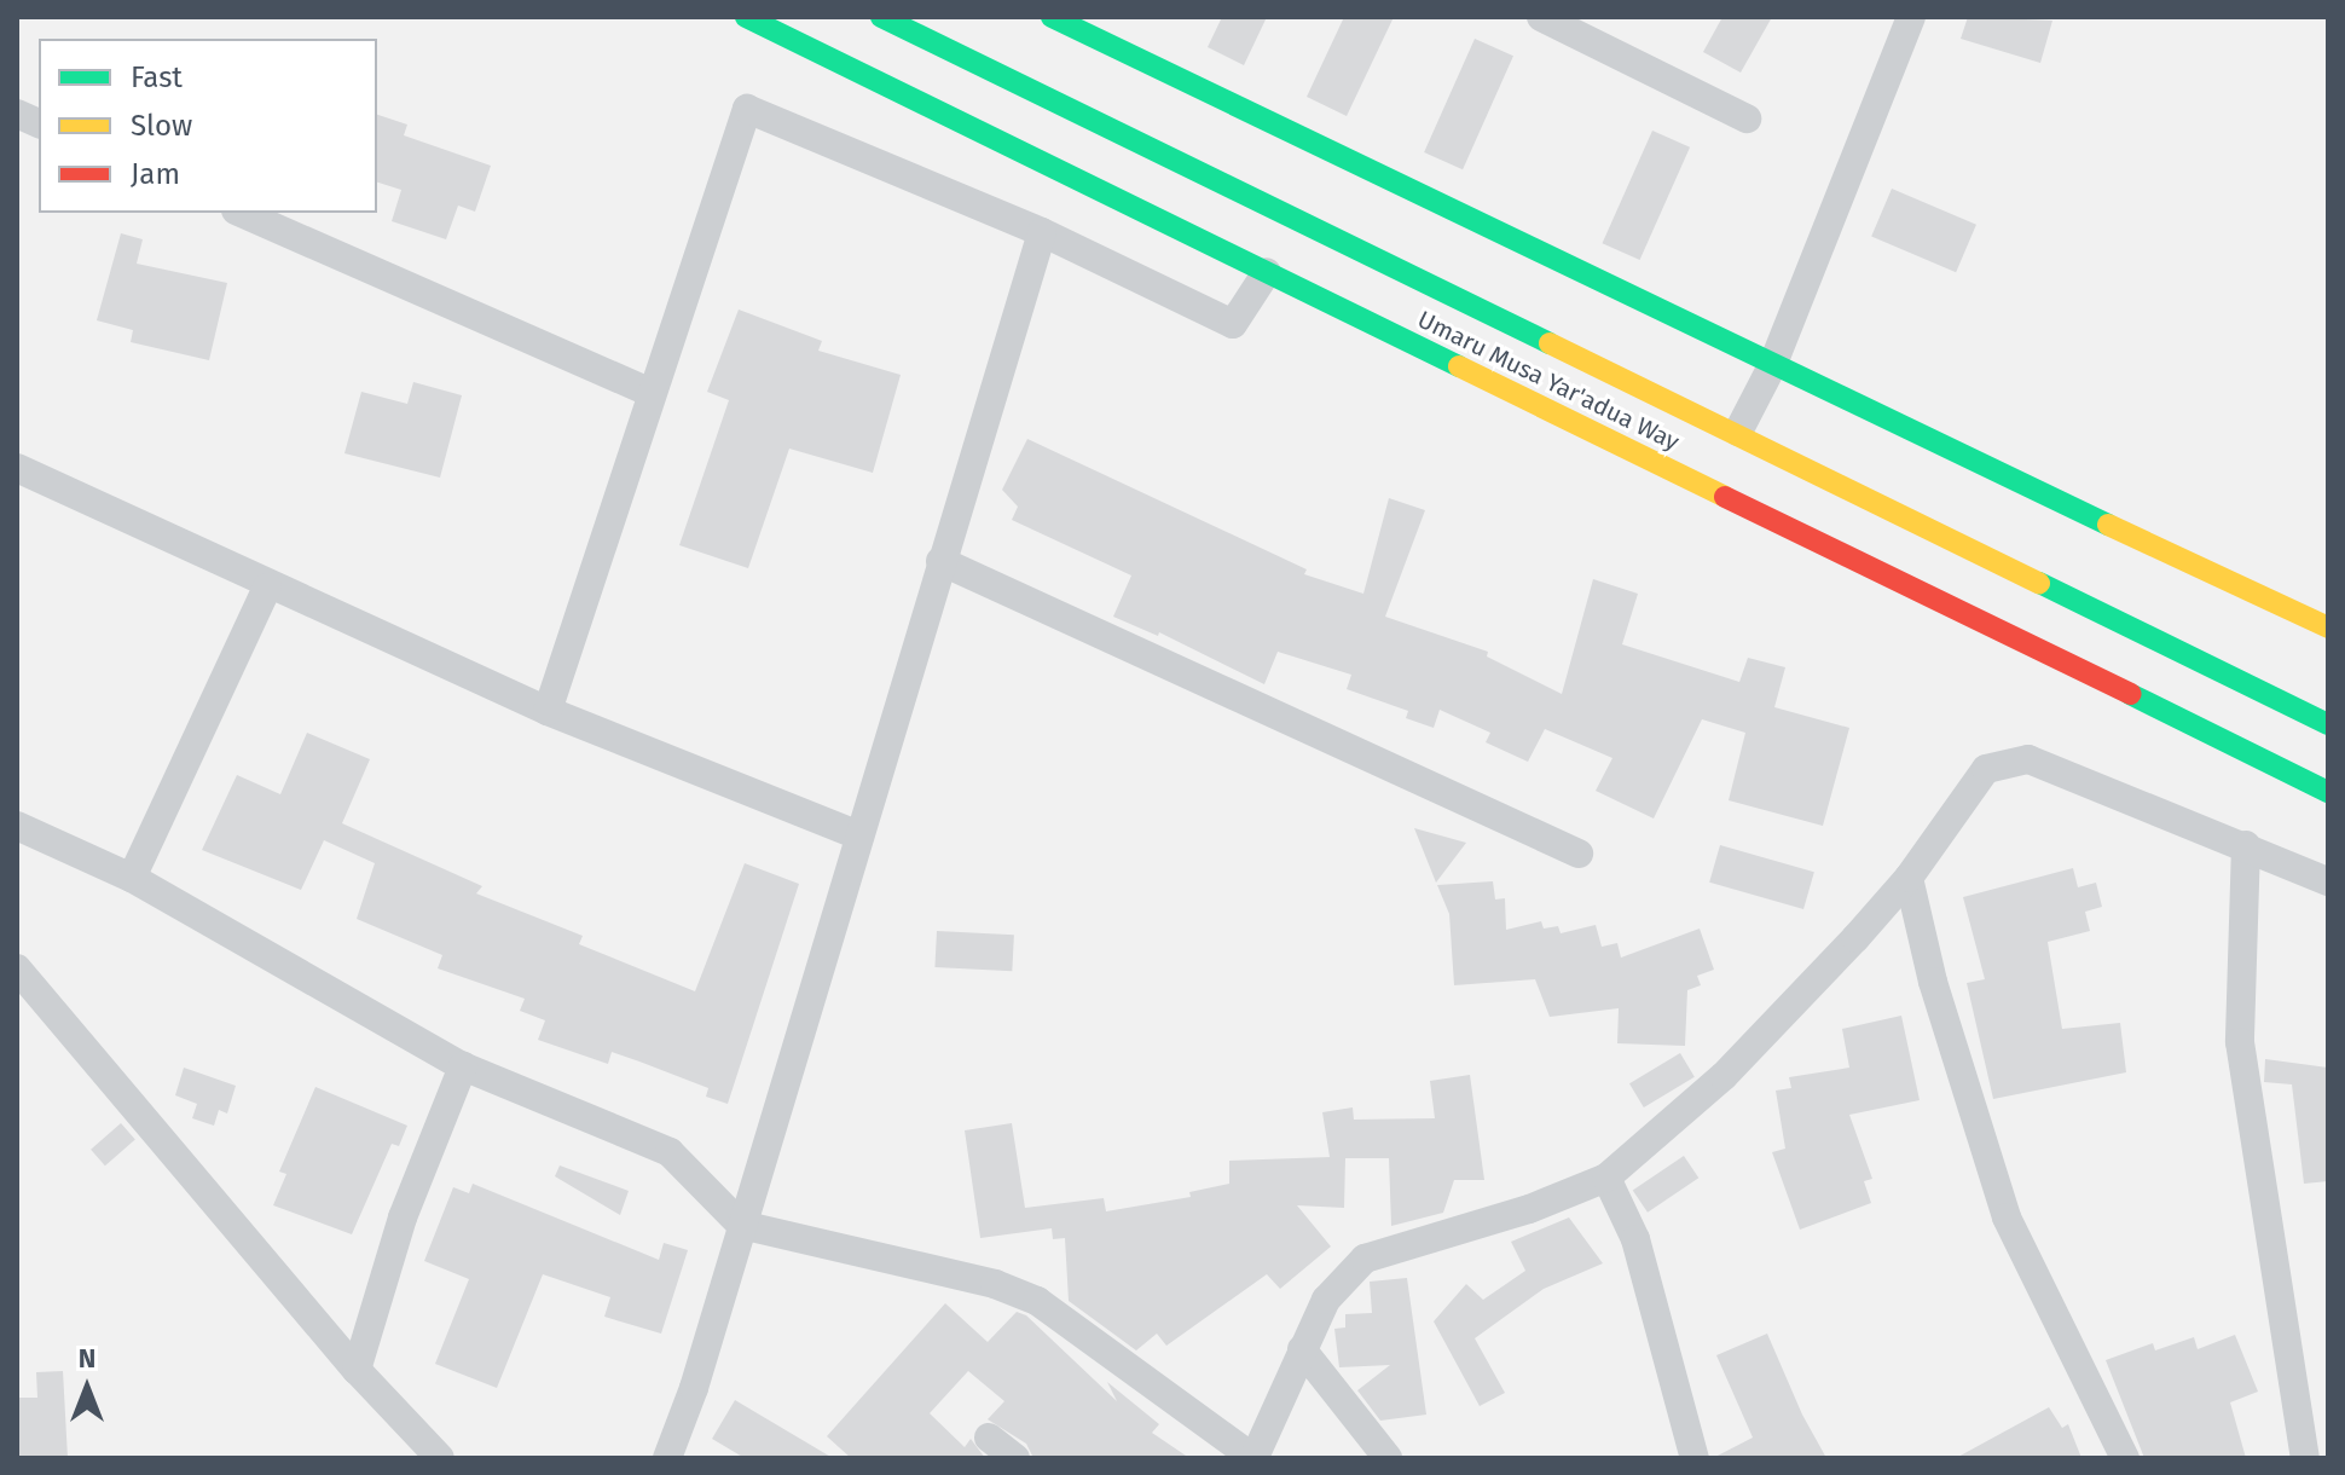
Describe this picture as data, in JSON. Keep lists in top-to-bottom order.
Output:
{
  "streets": {
    "main road": ["Umaru Musa Yar'adua Way"]
  },
  "legend": ["Fast", "Slow", "Jam"],
  "north": "top"
}
